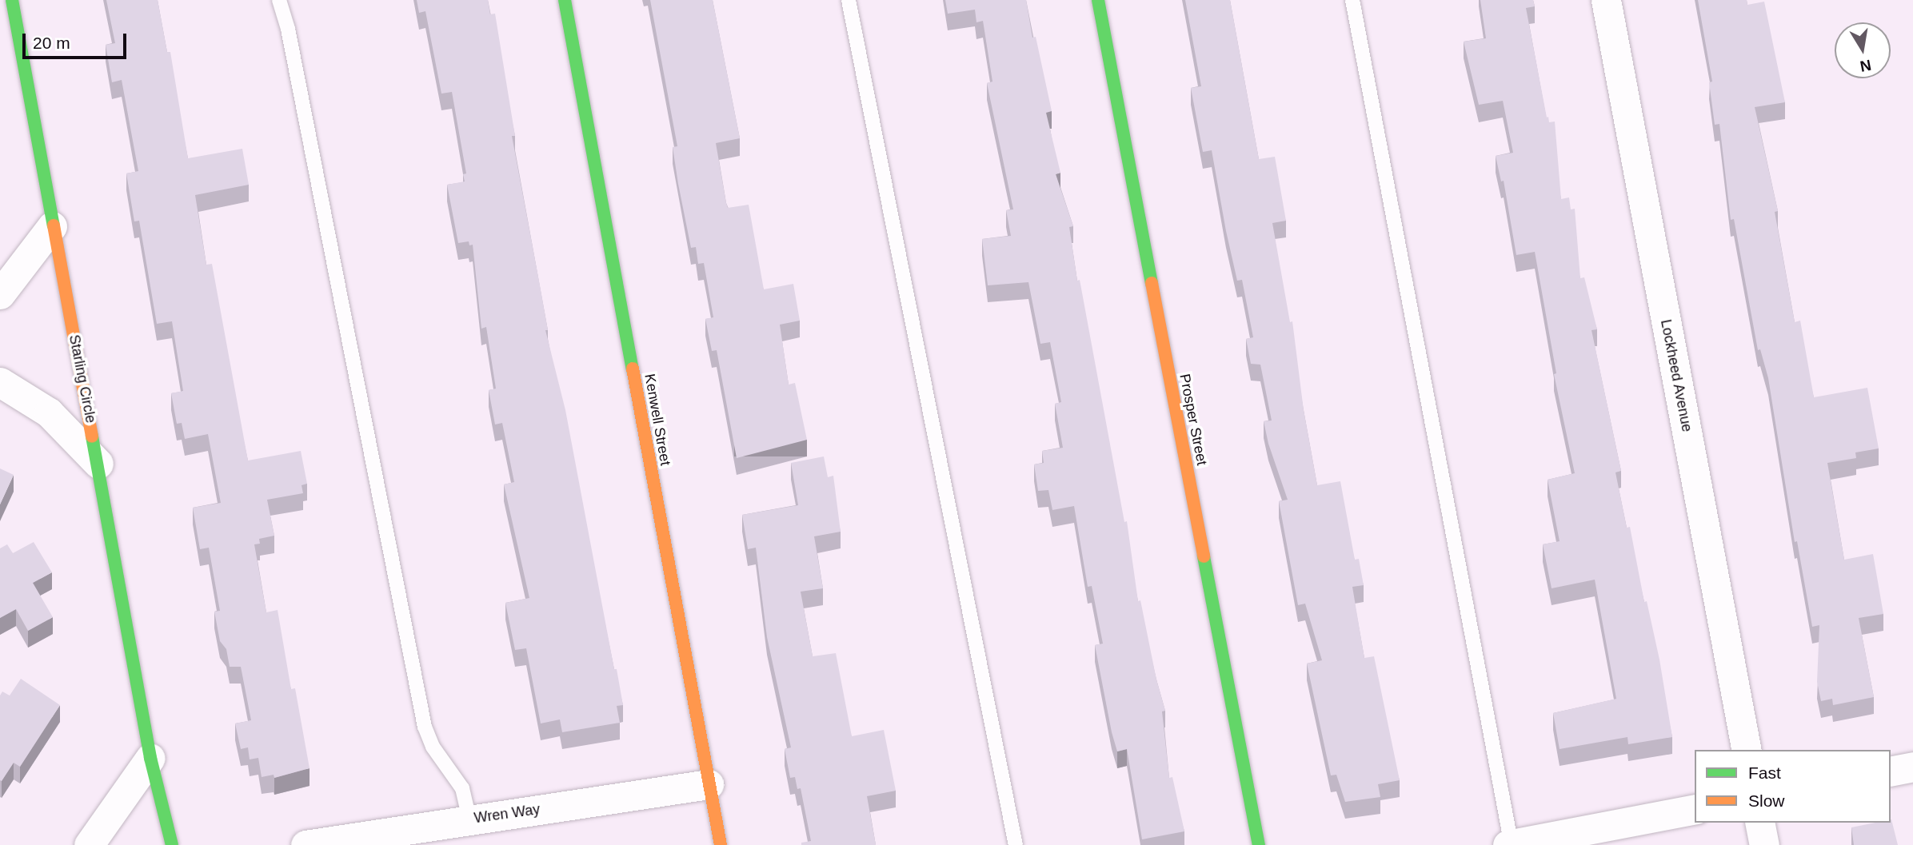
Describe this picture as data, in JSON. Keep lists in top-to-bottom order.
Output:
{
  "streets": {
    "street": [
      "Lockheed Avenue",
      "Starling Circle",
      "Kenwell Street",
      "Prosper Street",
      "Wren Way"
    ]
  },
  "crossings": [
    ["Kenwell Street", "Wren Way"]
  ],
  "legend": ["Fast", "Slow"],
  "scale_bar": "20 m",
  "north": "bottom"
}
